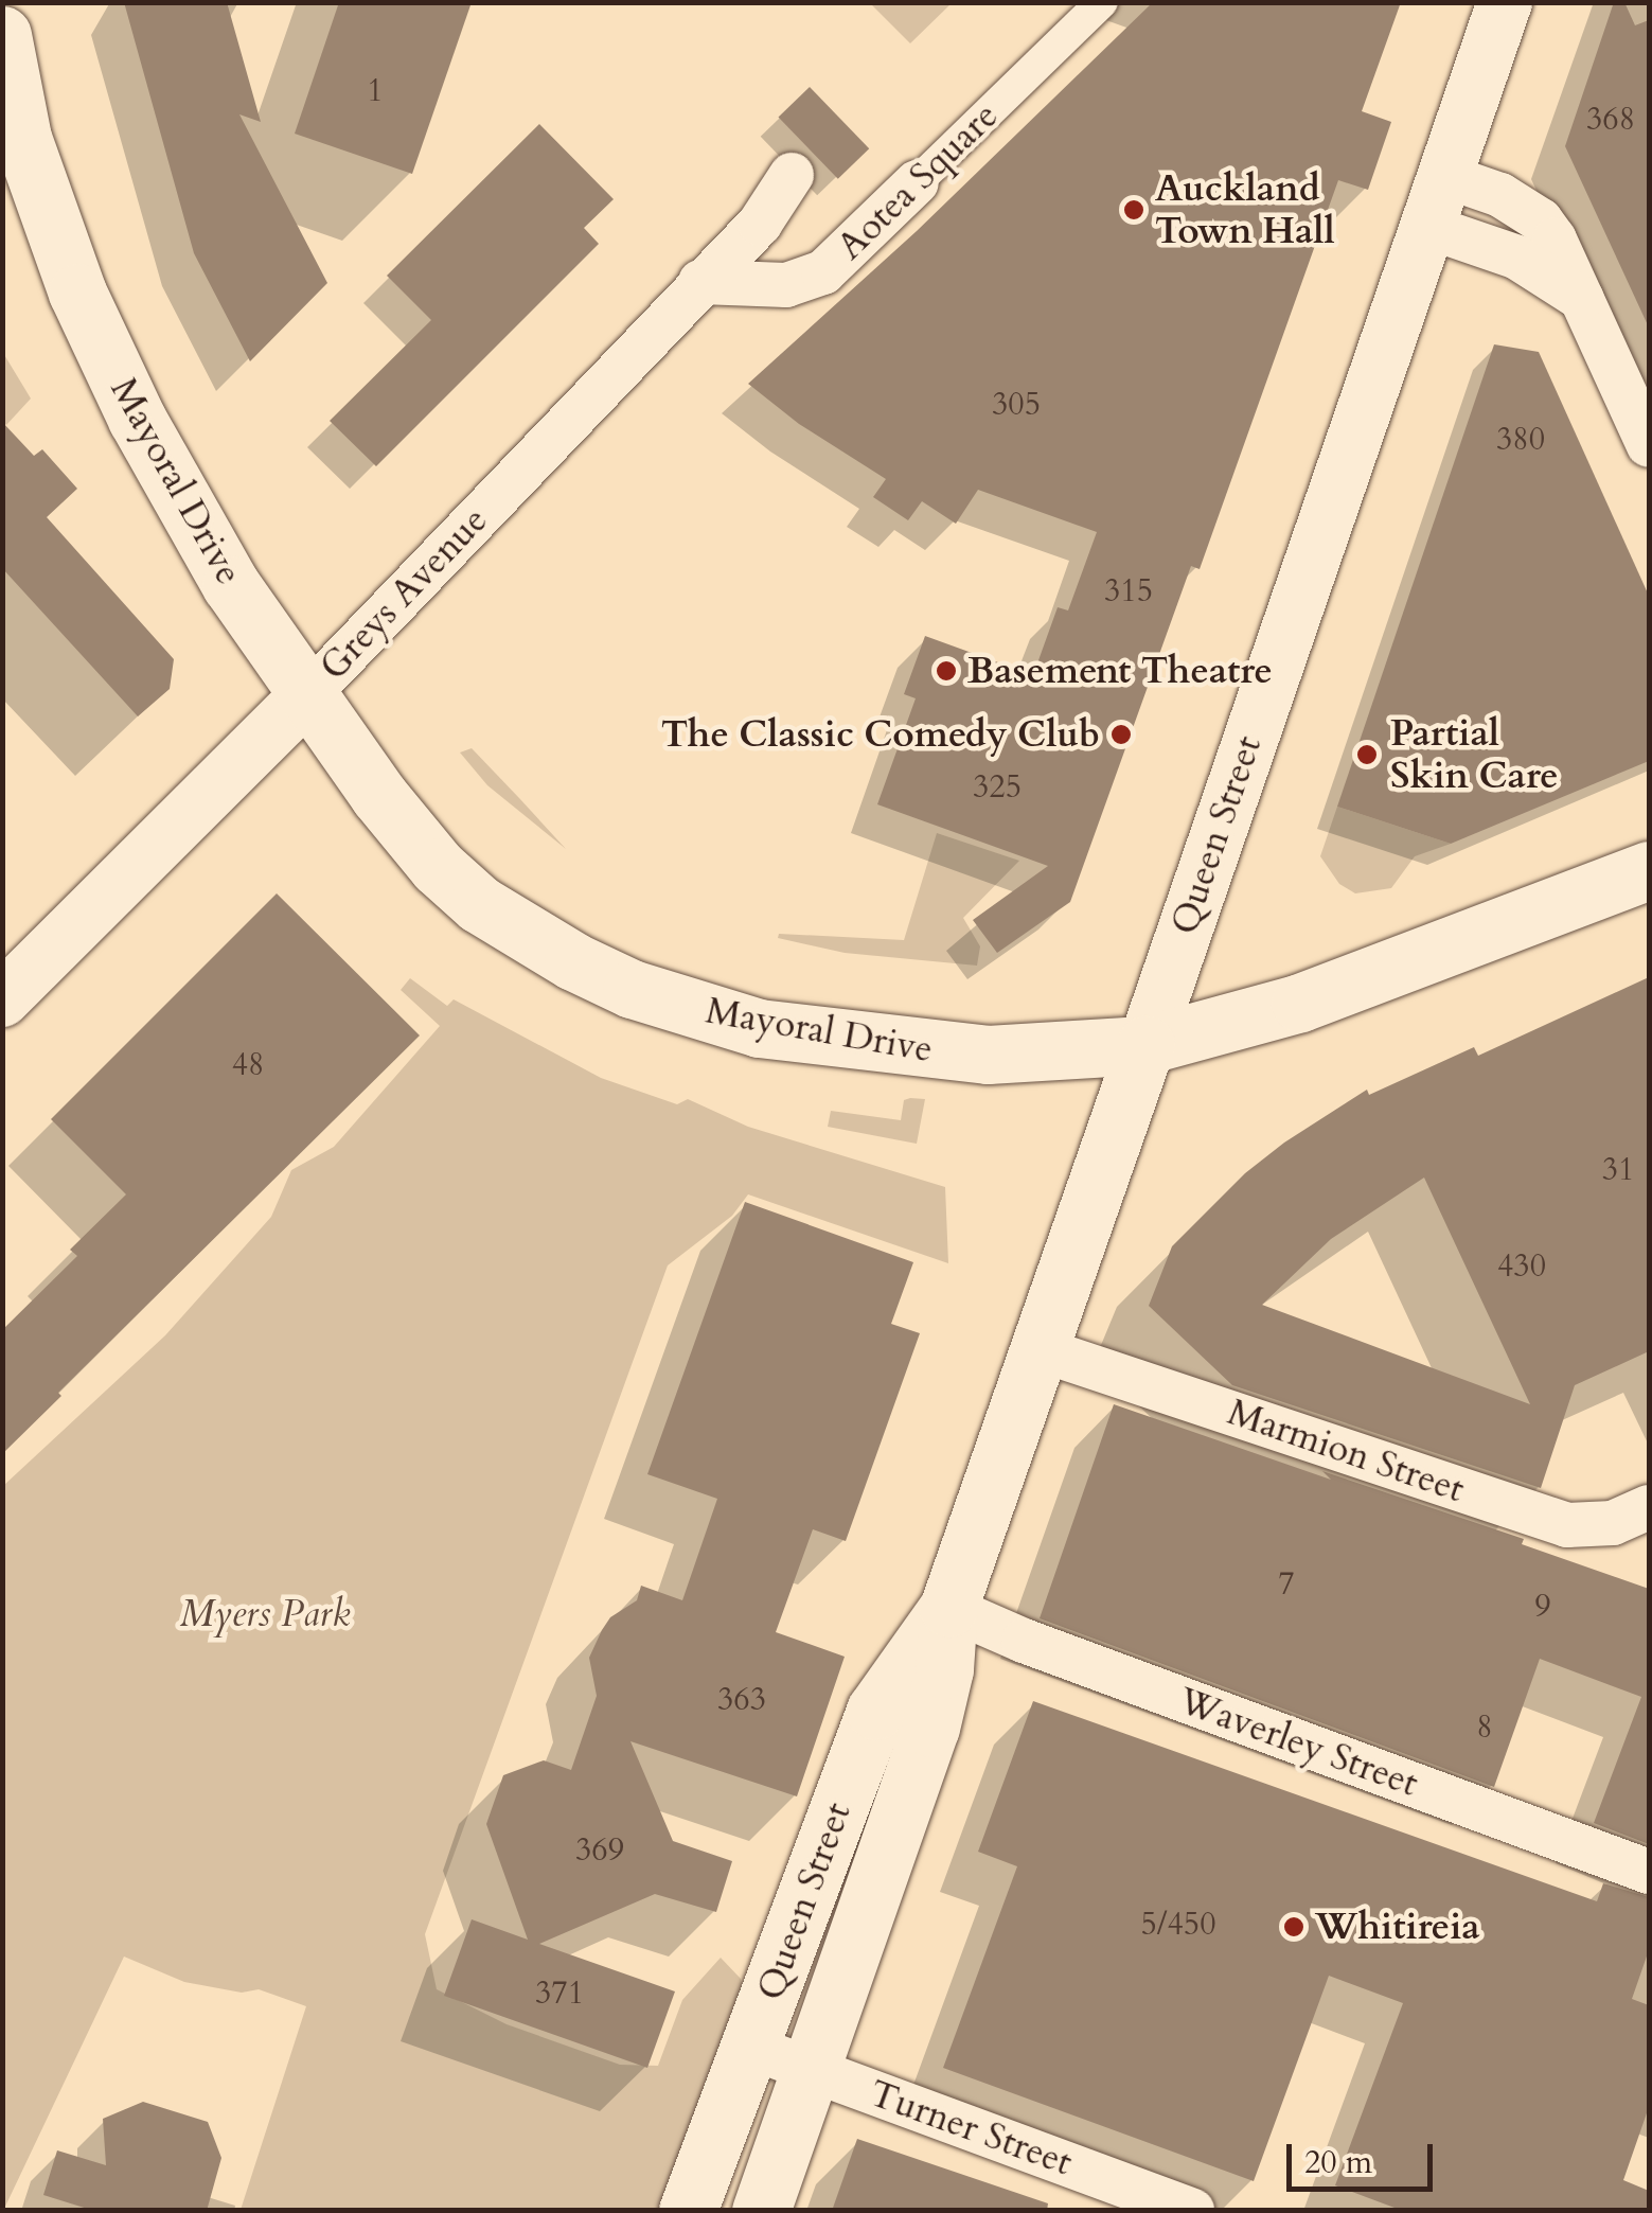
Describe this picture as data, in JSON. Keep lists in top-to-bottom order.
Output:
{
  "streets": {
    "main road": ["Mayoral Drive", "Queen Street"],
    "street": [
      "Aotea Square",
      "Greys Avenue",
      "Marmion Street",
      "Waverley Street",
      "Turner Street"
    ]
  },
  "crossings": [
    ["Aotea Square", "Greys Avenue"],
    ["Mayoral Drive", "Greys Avenue"],
    ["Mayoral Drive", "Queen Street"],
    ["Queen Street", "Marmion Street"],
    ["Queen Street", "Waverley Street"],
    ["Queen Street", "Turner Street"]
  ],
  "parks": ["Myers Park"],
  "places": [
    "Auckland Town Hall",
    "Basement Theatre",
    "The Classic Comedy Club",
    "Partial Skin Care",
    "Whitireia"
  ],
  "house_numbers": [
    "1",
    "368",
    "305",
    "380",
    "315",
    "325",
    "48",
    "31",
    "430",
    "7",
    "9",
    "363",
    "8",
    "369",
    "5/450",
    "371"
  ],
  "scale_bar": "20 m"
}
